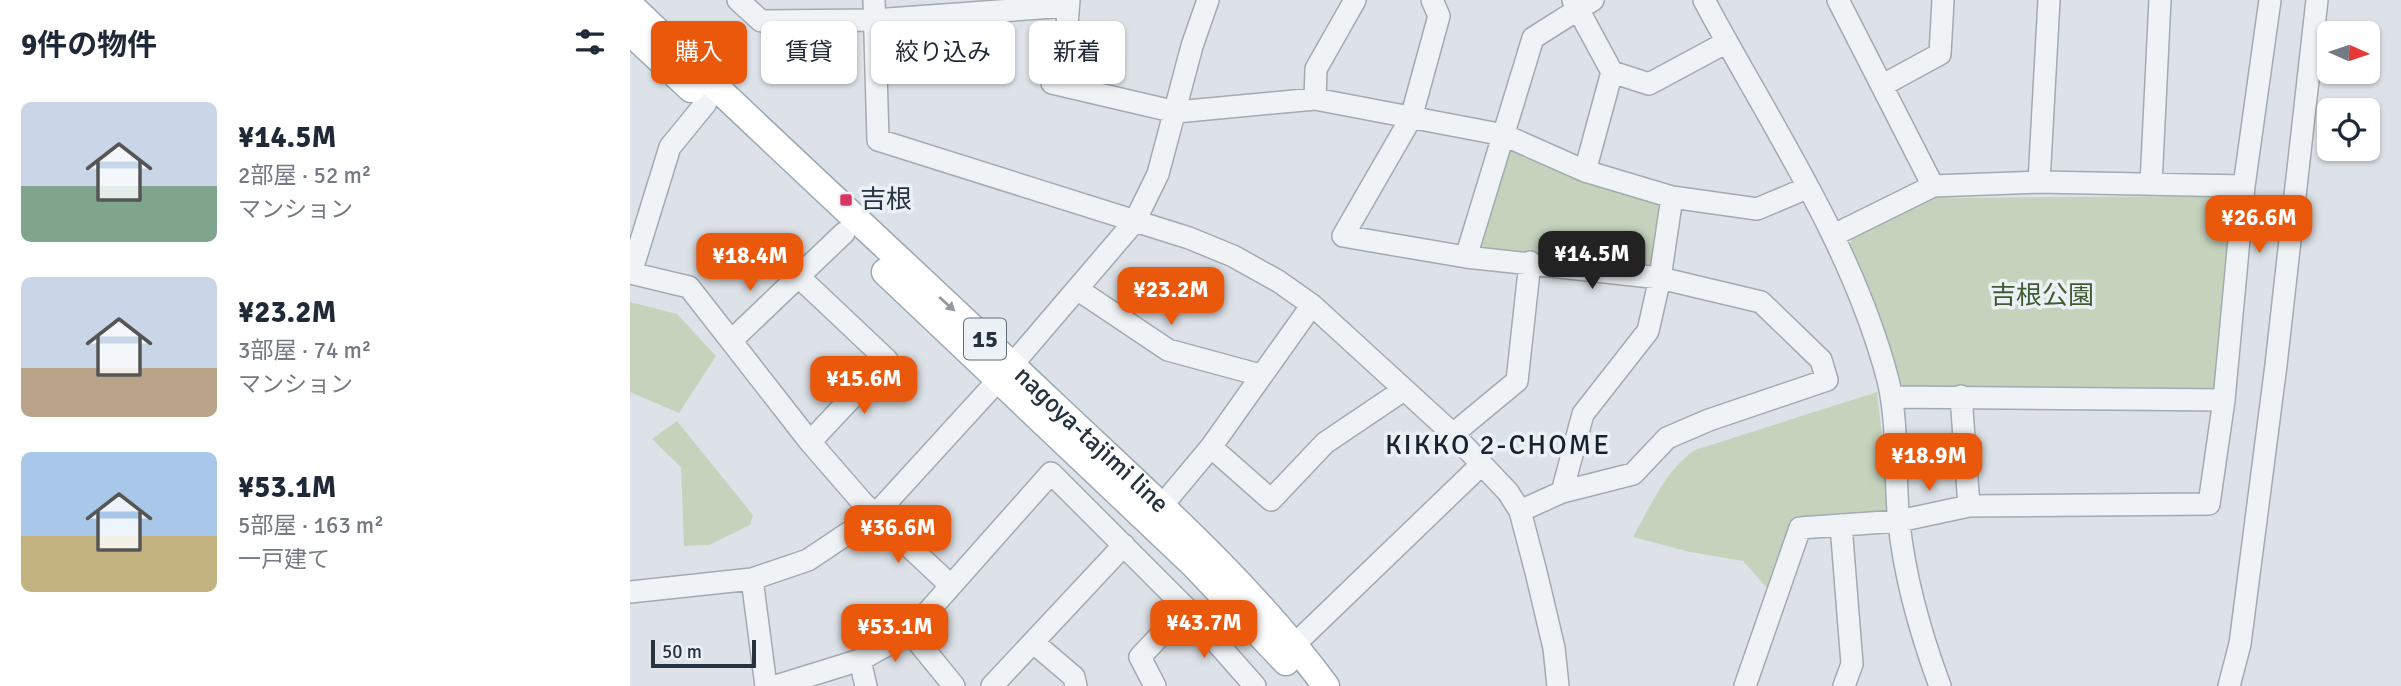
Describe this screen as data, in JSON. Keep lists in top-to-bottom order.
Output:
{
  "streets": {
    "main road": ["15", "nagoya-tajimi line"]
  },
  "districts": ["KIKKO 2-CHOME"],
  "parks": ["吉根公園"],
  "places": {
    "transit": ["吉根"]
  },
  "scale_bar": "50 m",
  "north": "right",
  "page": {
    "heading": "9件の物件",
    "chip": [
      "購入",
      "賃貸",
      "絞り込み",
      "新着"
    ],
    "list": [
      {
        "name": "¥14.5M",
        "note": "2部屋 · 52 m² · マンション"
      },
      {
        "name": "¥23.2M",
        "note": "3部屋 · 74 m² · マンション"
      },
      {
        "name": "¥53.1M",
        "note": "5部屋 · 163 m² · 一戸建て"
      }
    ],
    "price": [
      "¥26.6M",
      "¥14.5M",
      "¥18.4M",
      "¥23.2M",
      "¥15.6M",
      "¥18.9M",
      "¥36.6M",
      "¥43.7M",
      "¥53.1M"
    ],
    "scale": "50 m"
  }
}
